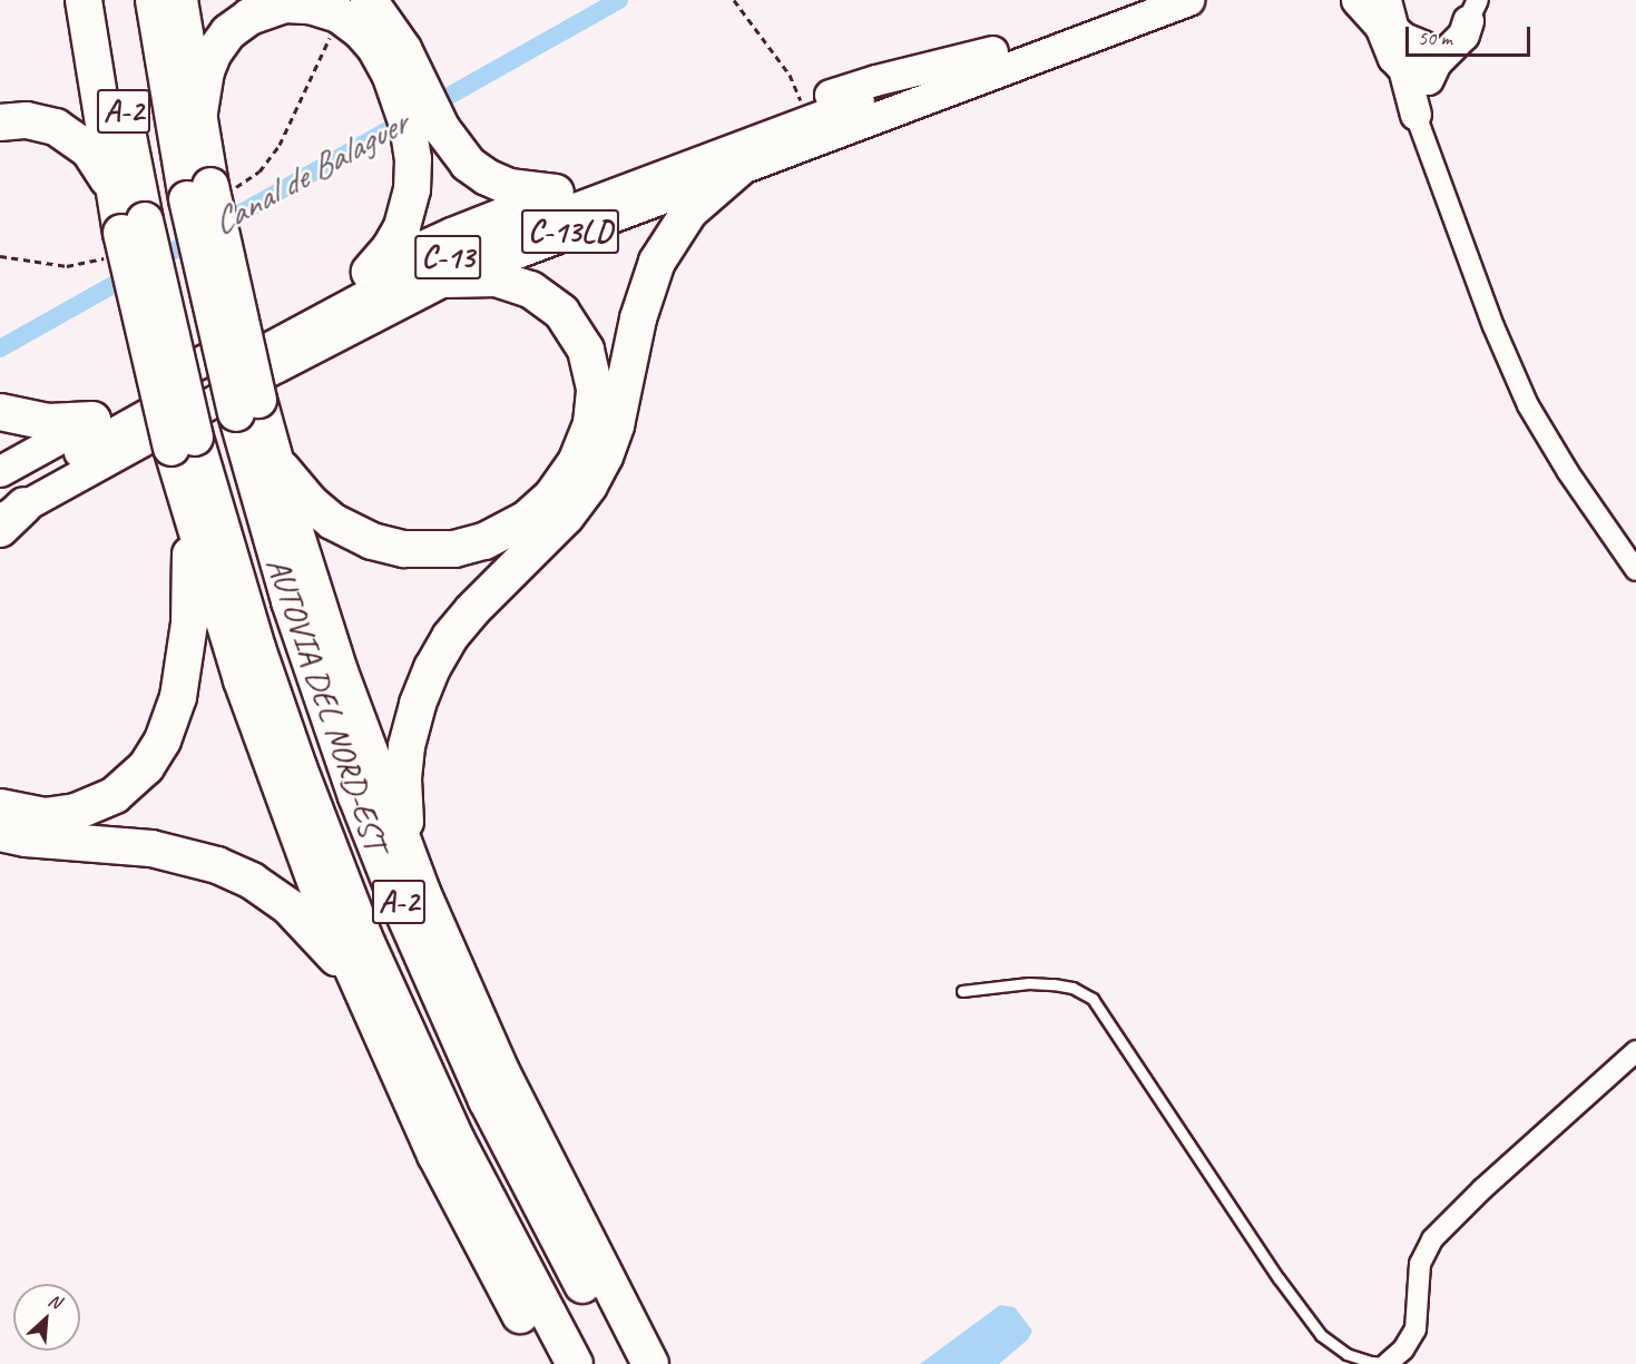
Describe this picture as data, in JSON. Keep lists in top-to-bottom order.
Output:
{
  "streets": {
    "highway": ["A-2", "AUTOVIA DEL NORD-EST"],
    "main road": ["C-13LD", "C-13"]
  },
  "crossings": [
    ["C-13LD", "C-13"]
  ],
  "water": ["Canal de Balaguer"],
  "scale_bar": "50 m",
  "north": "top right"
}
